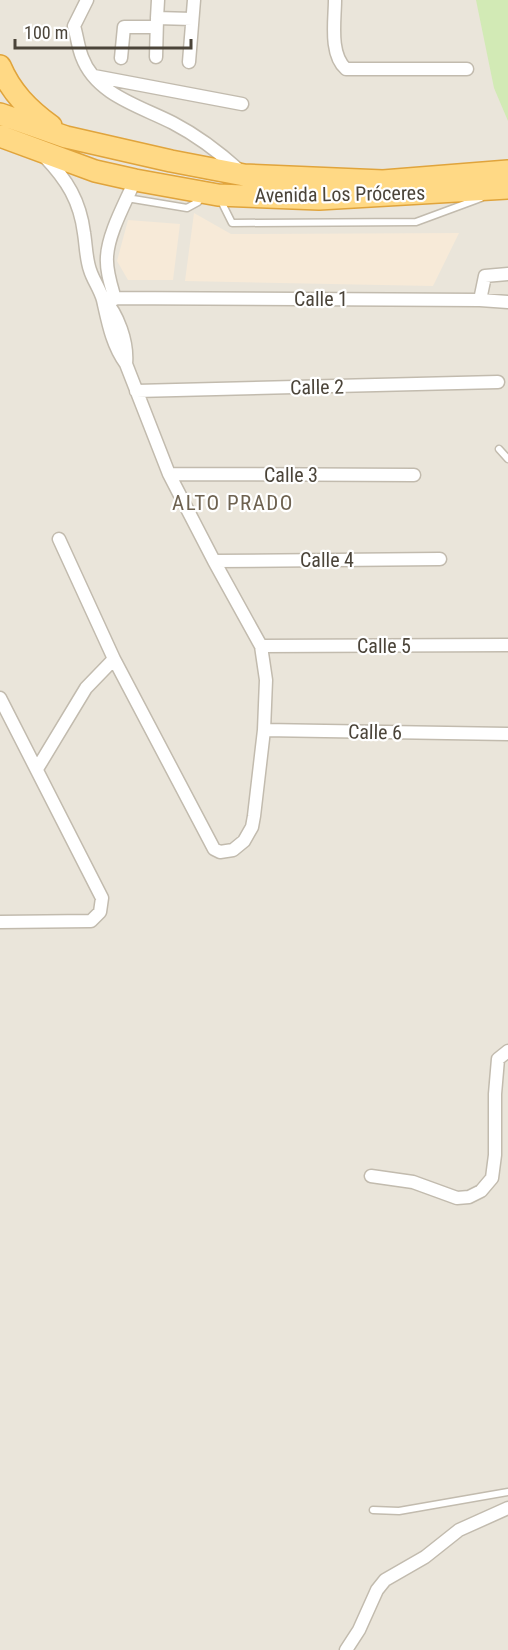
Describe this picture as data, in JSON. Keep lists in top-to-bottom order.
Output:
{
  "streets": {
    "highway": ["Avenida Los Próceres"],
    "street": [
      "Calle 1",
      "Calle 2",
      "Calle 3",
      "Calle 4",
      "Calle 5",
      "Calle 6"
    ]
  },
  "districts": ["ALTO PRADO"],
  "scale_bar": "100 m"
}
